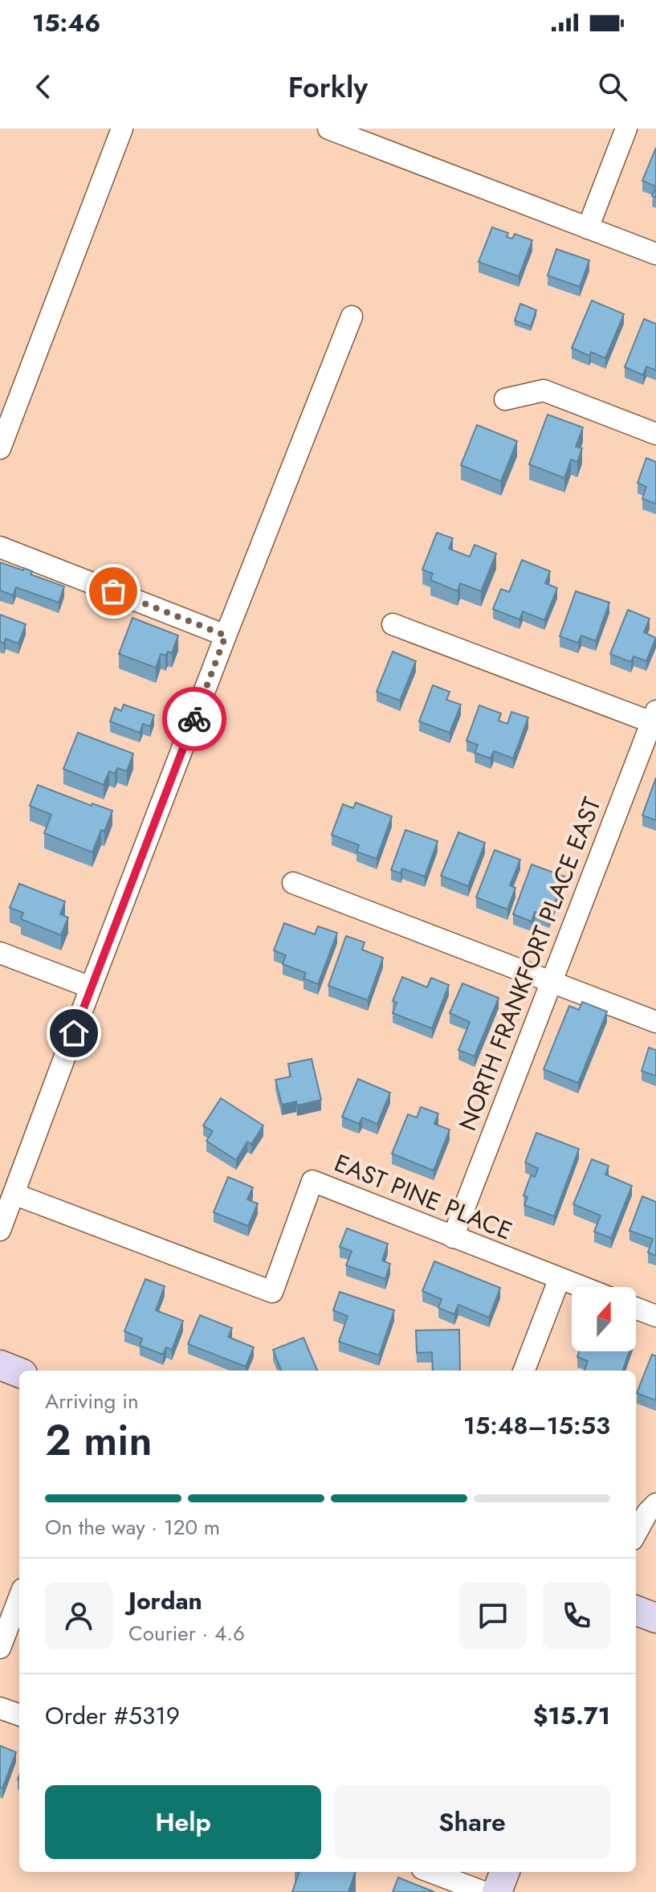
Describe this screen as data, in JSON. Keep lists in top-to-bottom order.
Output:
{
  "streets": {
    "street": ["NORTH FRANKFORT PLACE EAST", "EAST PINE PLACE"]
  },
  "crossings": [
    ["NORTH FRANKFORT PLACE EAST", "EAST PINE PLACE"]
  ],
  "north": "top",
  "page": {
    "status": "15:46",
    "header": "Forkly",
    "heading": ["2 min", "Arriving in", "15:48–15:53"],
    "panel": [
      "Jordan",
      "Courier · 4.6",
      "Order #5319",
      "$15.71"
    ],
    "bar": "On the way · 120 m",
    "buttons": ["Help", "Share"]
  }
}
